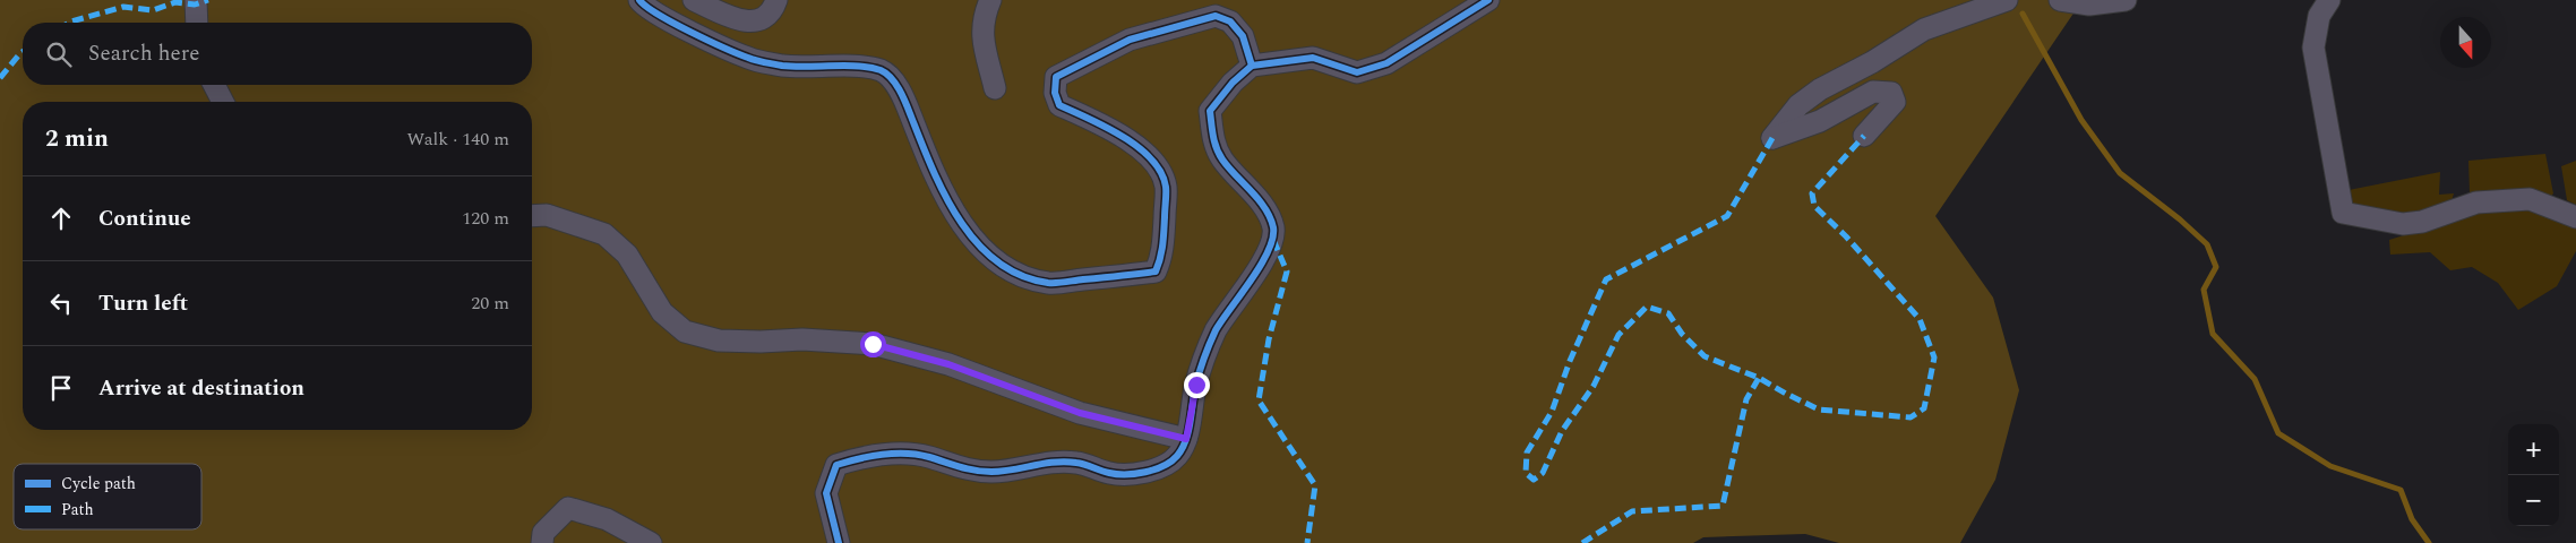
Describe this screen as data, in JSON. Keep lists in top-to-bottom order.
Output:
{
  "legend": ["Cycle path", "Path"],
  "north": "bottom",
  "page": {
    "search": "Search here",
    "heading": ["2 min", "Walk · 140 m"],
    "list": [
      ["Continue", "120 m"],
      ["Turn left", "20 m"],
      "Arrive at destination"
    ],
    "map_buttons": ["+", "−"]
  }
}
